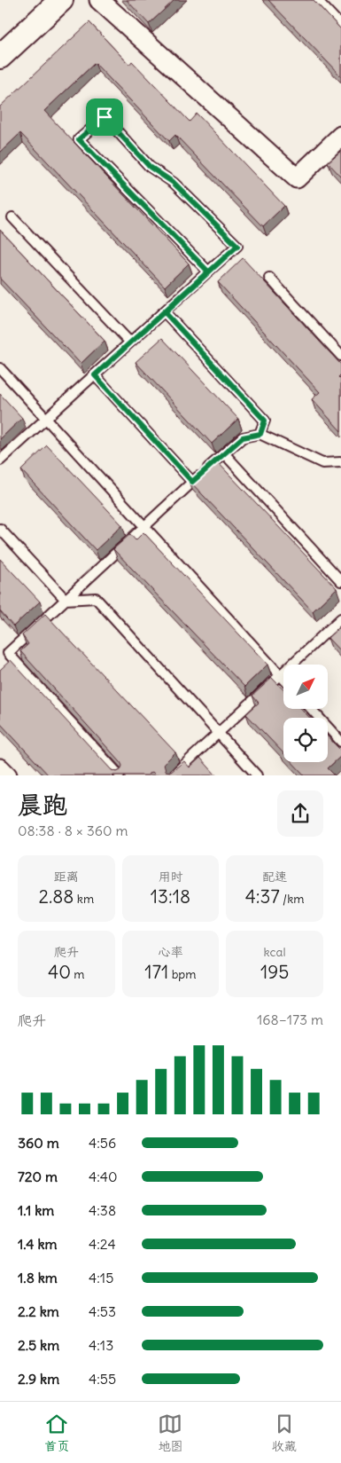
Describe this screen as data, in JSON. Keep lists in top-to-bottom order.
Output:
{
  "north": "top right",
  "page": {
    "heading": ["晨跑", "08:38 · 8 × 360 m"],
    "stats": [
      ["距离", "2.88 km"],
      ["用时", "13:18"],
      ["配速", "4:37 /km"],
      ["爬升", "40 m"],
      ["心率", "171 bpm"],
      ["kcal", "195"]
    ],
    "chart": ["爬升", "168–173 m"],
    "list": [
      {
        "name": "360 m",
        "note": "4:56"
      },
      {
        "name": "720 m",
        "note": "4:40"
      },
      {
        "name": "1.1 km",
        "note": "4:38"
      },
      {
        "name": "1.4 km",
        "note": "4:24"
      },
      {
        "name": "1.8 km",
        "note": "4:15"
      },
      {
        "name": "2.2 km",
        "note": "4:53"
      },
      {
        "name": "2.5 km",
        "note": "4:13"
      },
      {
        "name": "2.9 km",
        "note": "4:55"
      }
    ],
    "tabs": ["首页", "地图", "收藏"]
  }
}
